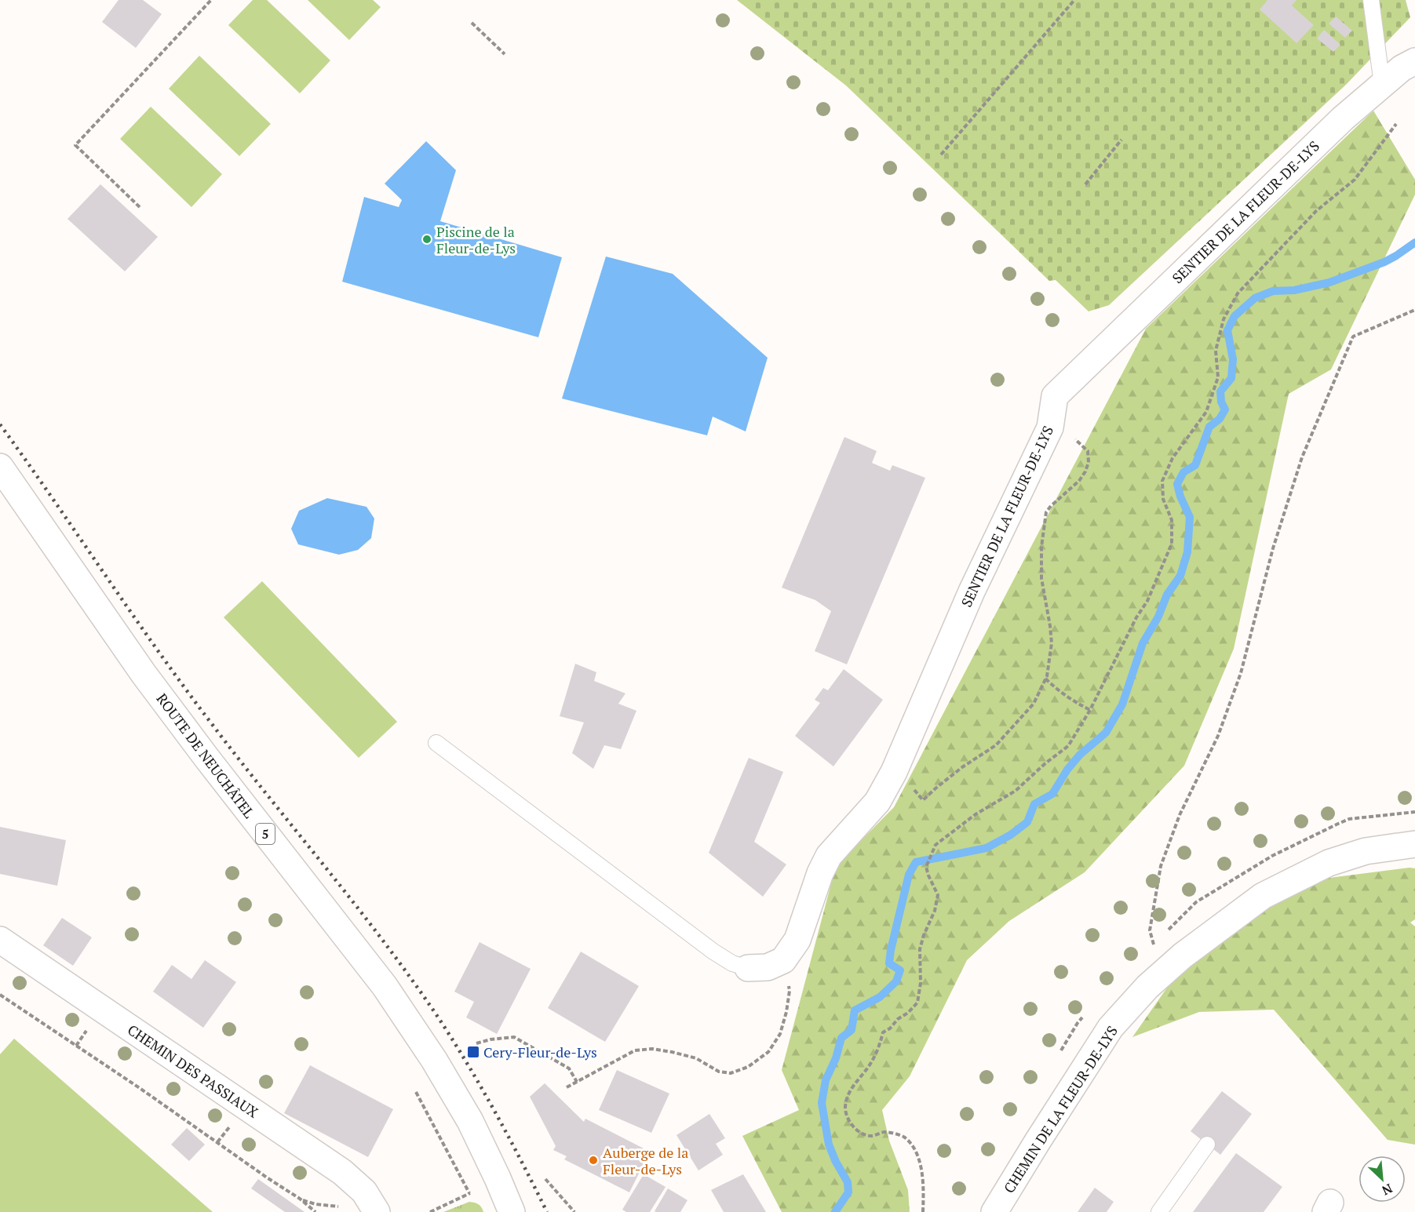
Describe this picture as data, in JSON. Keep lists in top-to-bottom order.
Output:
{
  "streets": {
    "street": [
      "SENTIER DE LA FLEUR-DE-LYS",
      "ROUTE DE NEUCHÂTEL",
      "5",
      "CHEMIN DES PASSIAUX",
      "CHEMIN DE LA FLEUR-DE-LYS"
    ]
  },
  "places": {
    "other": ["Piscine de la Fleur-de-Lys", "Auberge de la Fleur-de-Lys"],
    "transit": ["Cery-Fleur-de-Lys"]
  },
  "north": "bottom right"
}
